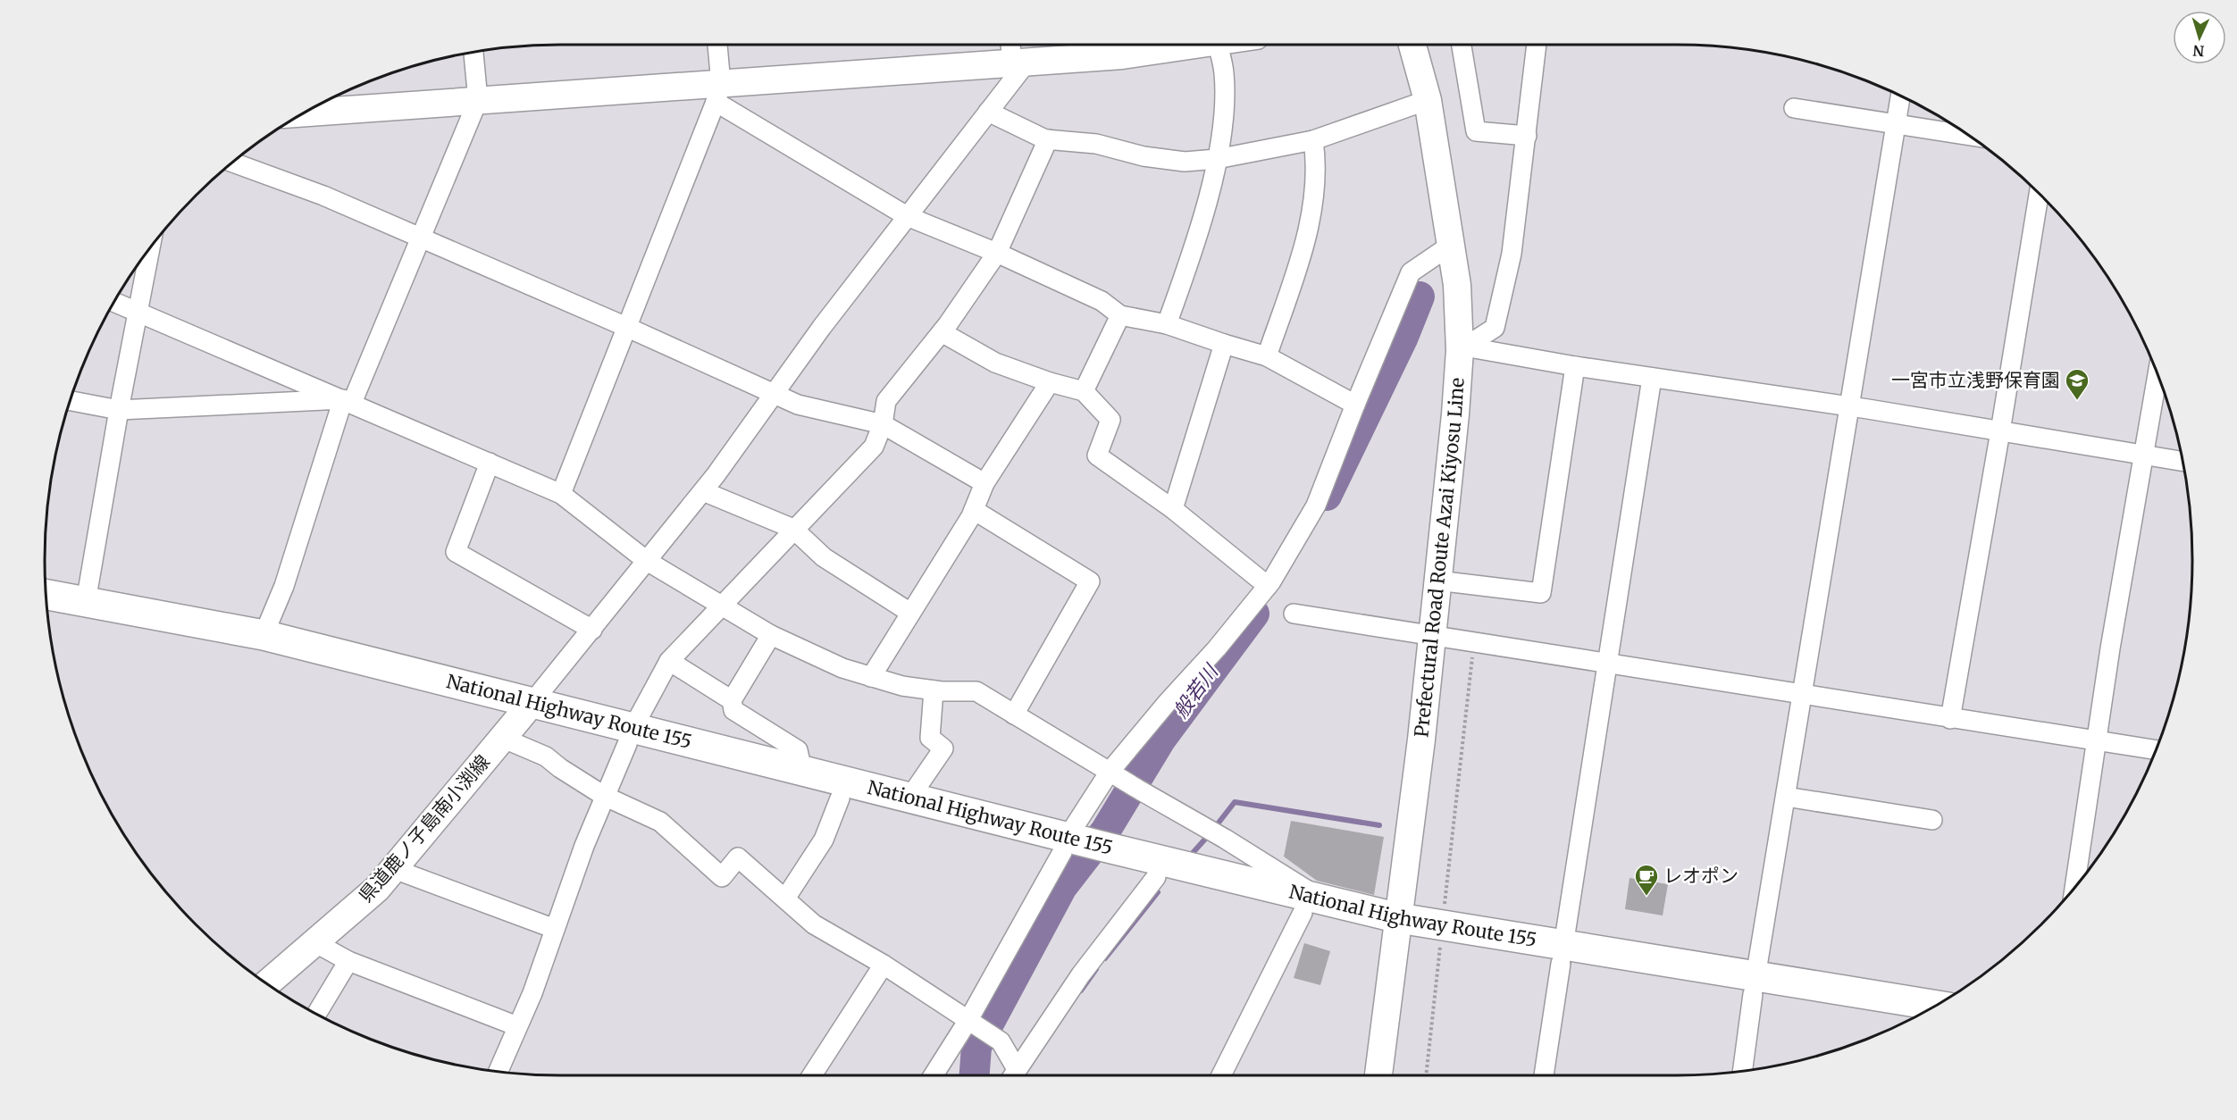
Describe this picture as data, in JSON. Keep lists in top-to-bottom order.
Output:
{
  "streets": {
    "highway": ["National Highway Route 155"],
    "main road": ["Prefectural Road Route Azai Kiyosu Line", "県道鹿ノ子島南小渕線"]
  },
  "crossings": [
    ["Prefectural Road Route Azai Kiyosu Line", "National Highway Route 155"],
    ["National Highway Route 155", "県道鹿ノ子島南小渕線"]
  ],
  "water": ["般若川"],
  "places": {
    "school or university": ["一宮市立浅野保育園"],
    "cafe": ["レオポン"]
  },
  "north": "bottom"
}
